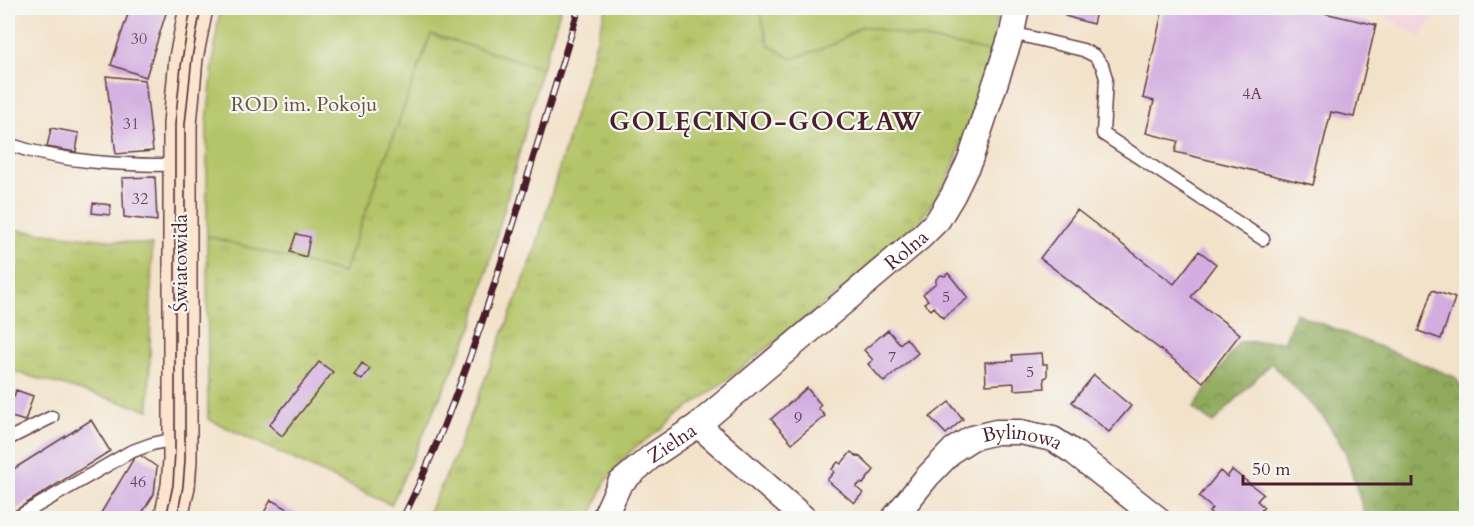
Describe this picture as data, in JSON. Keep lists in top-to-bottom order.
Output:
{
  "streets": {
    "street": [
      "Rolna",
      "Światowida",
      "Bylinowa",
      "Zielna"
    ]
  },
  "crossings": [
    ["Rolna", "Zielna"]
  ],
  "districts": ["GOLĘCINO-GOCŁAW"],
  "parks": ["ROD im. Pokoju"],
  "house_numbers": [
    "30",
    "4A",
    "31",
    "32",
    "5",
    "7",
    "5",
    "9",
    "46"
  ],
  "scale_bar": "50 m"
}
